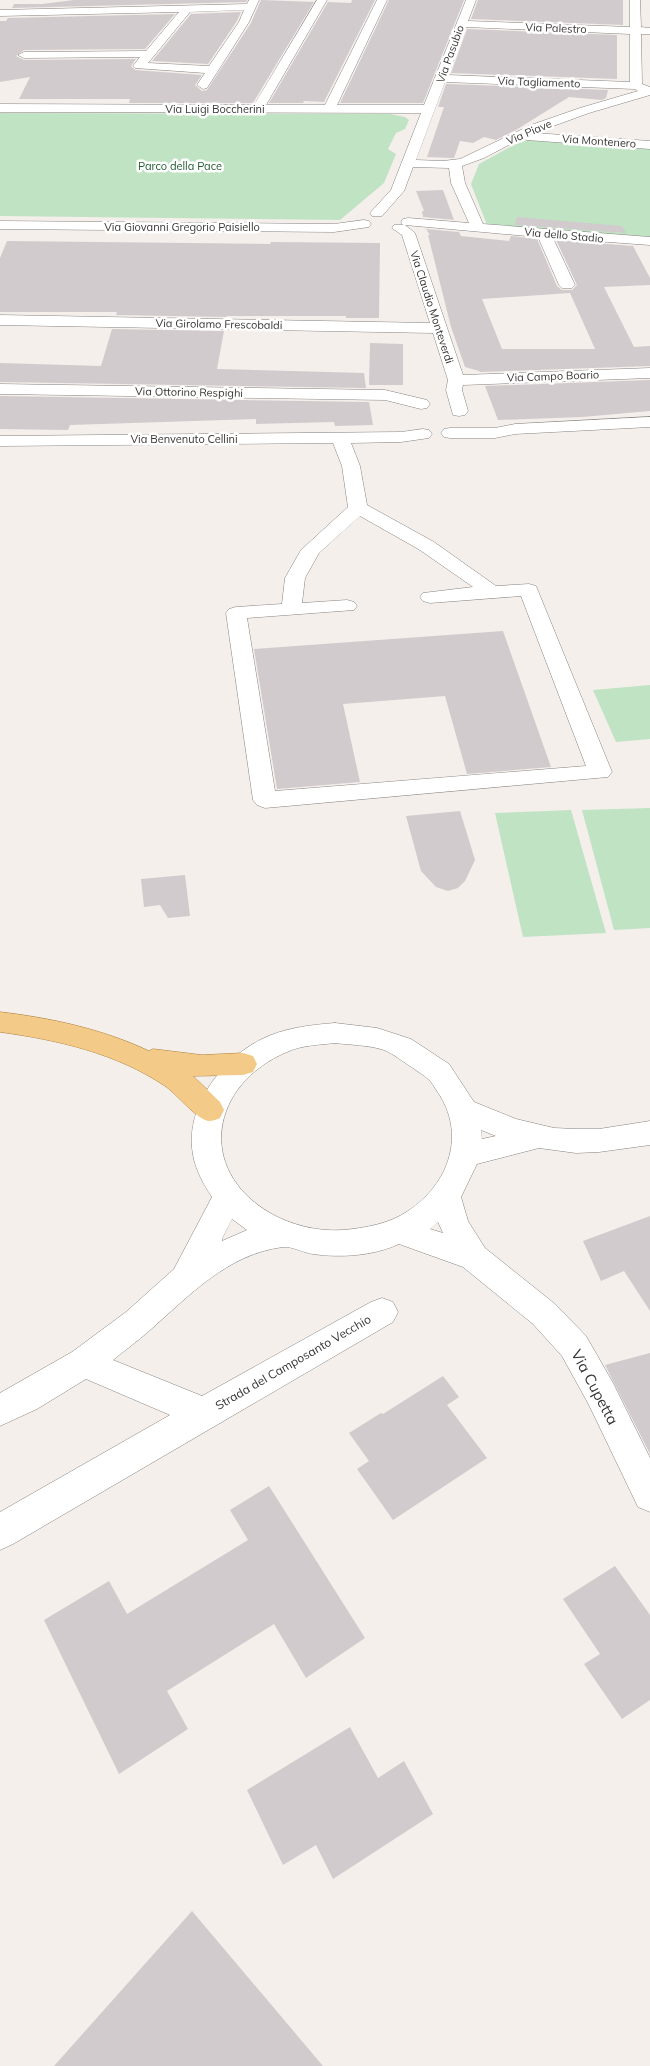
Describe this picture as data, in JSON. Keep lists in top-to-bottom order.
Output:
{
  "streets": {
    "street": [
      "Via Palestro",
      "Via Pasubio",
      "Via Tagliamento",
      "Via Luigi Boccherini",
      "Via Piave",
      "Via Montenero",
      "Via Giovanni Gregorio Paisiello",
      "Via dello Stadio",
      "Via Claudio Monteverdi",
      "Via Girolamo Frescobaldi",
      "Via Campo Boario",
      "Via Ottorino Respighi",
      "Via Benvenuto Cellini",
      "Strada del Camposanto Vecchio",
      "Via Cupetta"
    ]
  },
  "crossings": [
    ["Via Palestro", "Via Pasubio"],
    ["Via Pasubio", "Via Tagliamento"],
    ["Via Pasubio", "Via Luigi Boccherini"],
    ["Via Tagliamento", "Via Piave"],
    ["Via Piave", "Via Montenero"],
    ["Via dello Stadio", "Via Claudio Monteverdi"],
    ["Via Claudio Monteverdi", "Via Girolamo Frescobaldi"],
    ["Via Claudio Monteverdi", "Via Campo Boario"],
    ["Via Claudio Monteverdi", "Via Ottorino Respighi"],
    ["Via Claudio Monteverdi", "Via Benvenuto Cellini"],
    ["Via Ottorino Respighi", "Via Benvenuto Cellini"]
  ],
  "parks": ["Parco della Pace"]
}
